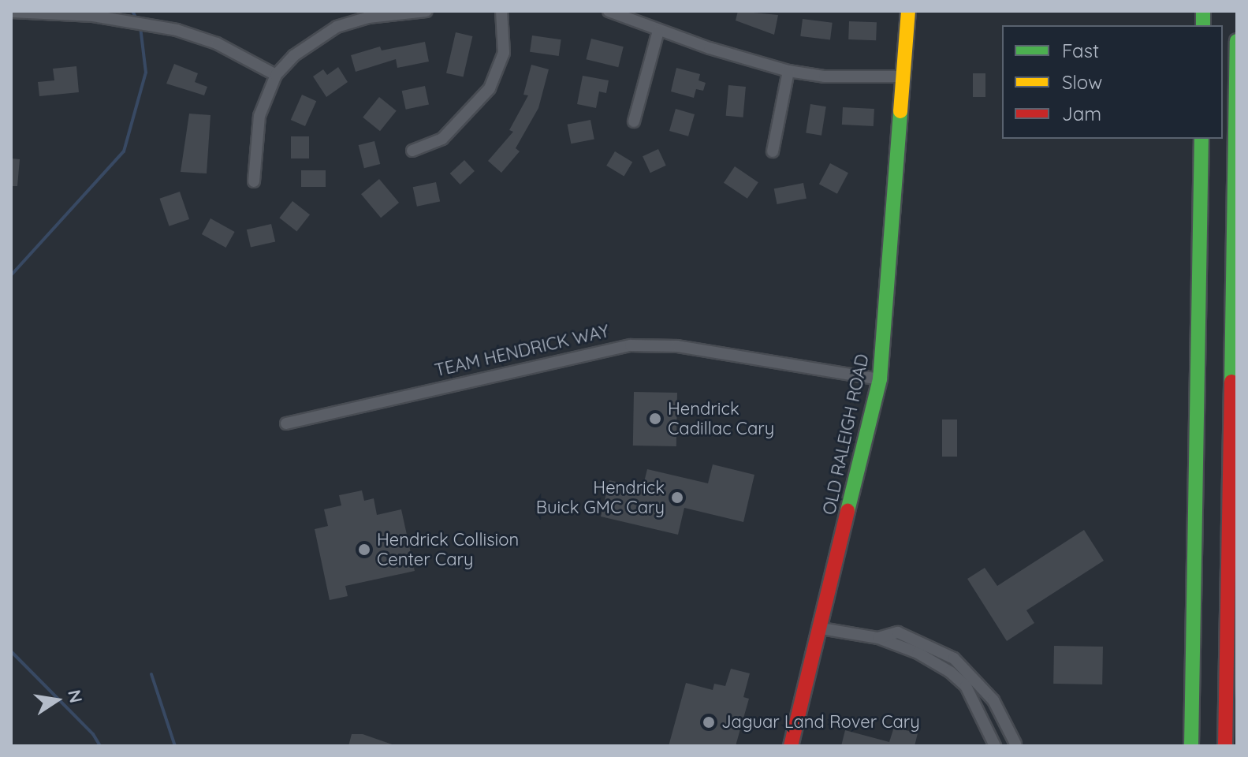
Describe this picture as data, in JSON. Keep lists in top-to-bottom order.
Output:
{
  "streets": {
    "main road": ["OLD RALEIGH ROAD"],
    "street": ["TEAM HENDRICK WAY"]
  },
  "crossings": [
    ["TEAM HENDRICK WAY", "OLD RALEIGH ROAD"]
  ],
  "places": [
    "Hendrick Cadillac Cary",
    "Hendrick Buick GMC Cary",
    "Hendrick Collision Center Cary",
    "Jaguar Land Rover Cary"
  ],
  "legend": ["Fast", "Slow", "Jam"],
  "north": "right"
}
